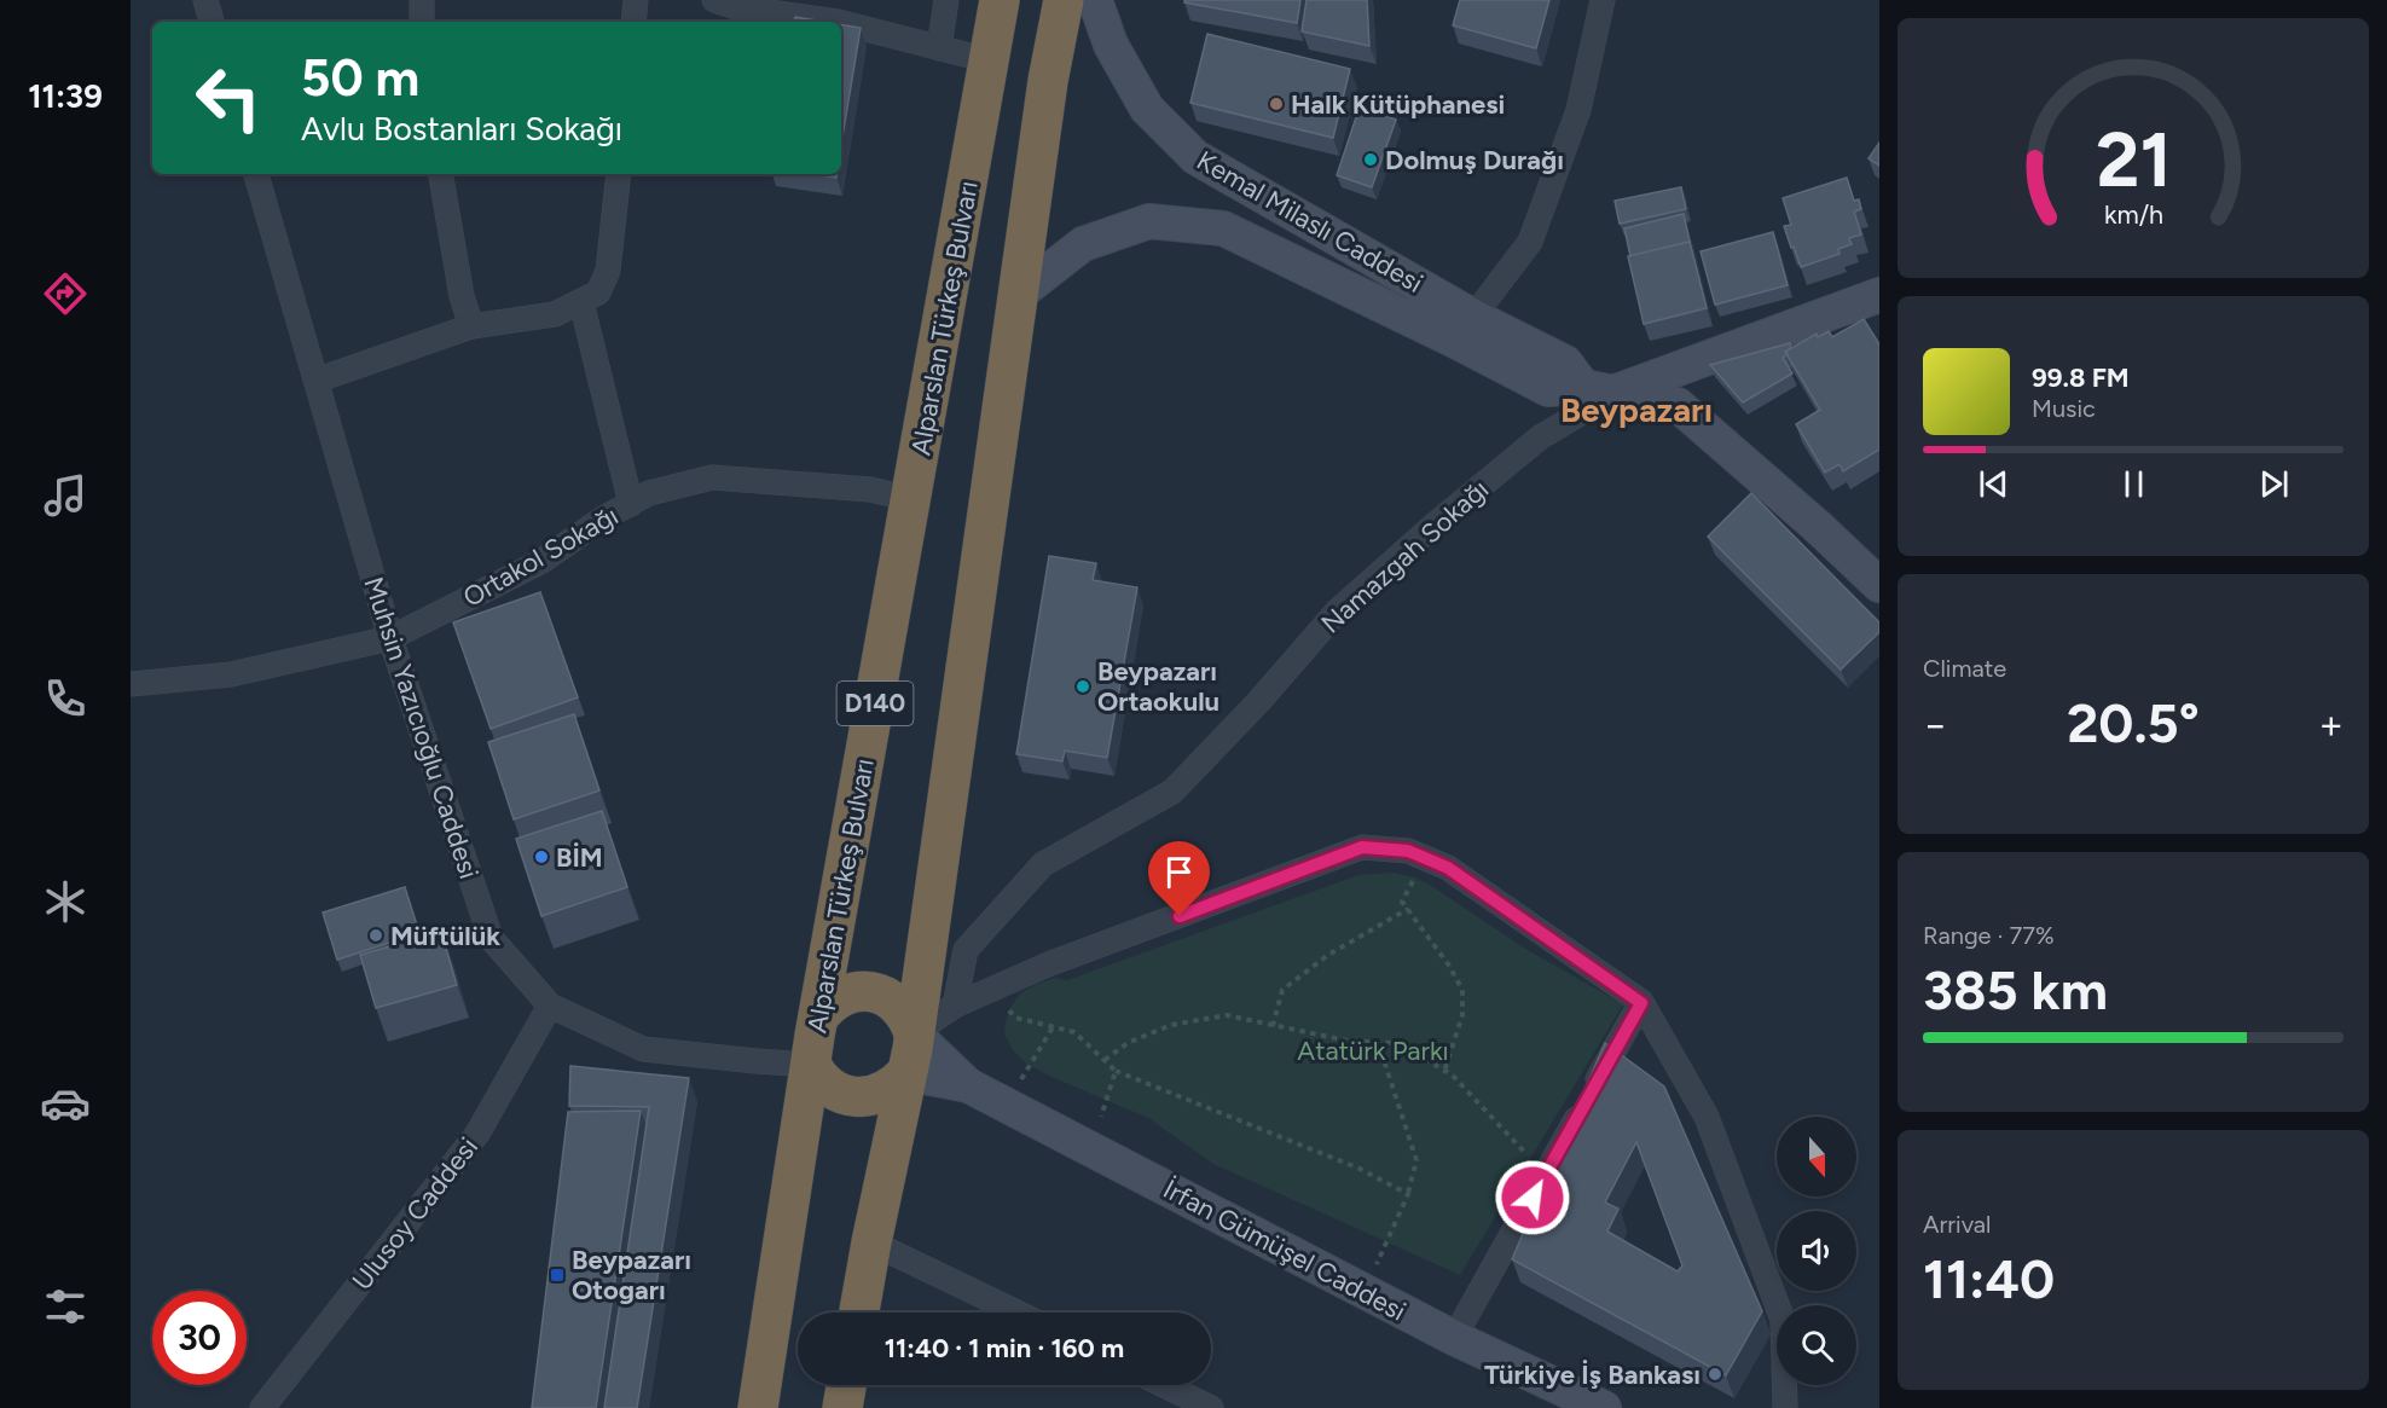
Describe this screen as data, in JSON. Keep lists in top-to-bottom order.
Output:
{
  "streets": {
    "highway": ["Alparslan Türkeş Bulvarı", "D140"],
    "street": [
      "Kemal Milaslı Caddesi",
      "Ortakol Sokağı",
      "Namazgah Sokağı",
      "Muhsin Yazıcıoğlu Caddesi",
      "Ulusoy Caddesi",
      "İrfan Gümüşel Caddesi"
    ]
  },
  "crossings": [
    ["Kemal Milaslı Caddesi", "Namazgah Sokağı"],
    ["Alparslan Türkeş Bulvarı", "Ortakol Sokağı"],
    ["Alparslan Türkeş Bulvarı", "Muhsin Yazıcıoğlu Caddesi"],
    ["Alparslan Türkeş Bulvarı", "İrfan Gümüşel Caddesi"],
    ["Ortakol Sokağı", "Muhsin Yazıcıoğlu Caddesi"],
    ["Muhsin Yazıcıoğlu Caddesi", "Ulusoy Caddesi"],
    ["Muhsin Yazıcıoğlu Caddesi", "İrfan Gümüşel Caddesi"]
  ],
  "districts": ["Beypazarı"],
  "parks": ["Atatürk Parkı"],
  "places": {
    "other": [
      "Halk Kütüphanesi",
      "Dolmuş Durağı",
      "Beypazarı Ortaokulu",
      "BİM",
      "Müftülük",
      "Türkiye İş Bankası"
    ],
    "transit": ["Beypazarı Otogarı"]
  },
  "north": "bottom",
  "page": {
    "tabs": "11:39",
    "turn": ["50 m", "Avlu Bostanları Sokağı"],
    "song": ["99.8 FM", "Music"],
    "tile": [
      "Climate",
      ["Range · 77%", "385 km"],
      ["Arrival", "11:40"]
    ],
    "heat": ["−", "20.5°", "+"],
    "limit": "30",
    "trip": "11:40 · 1 min · 160 m",
    "gauge": ["21", "km/h"]
  }
}
